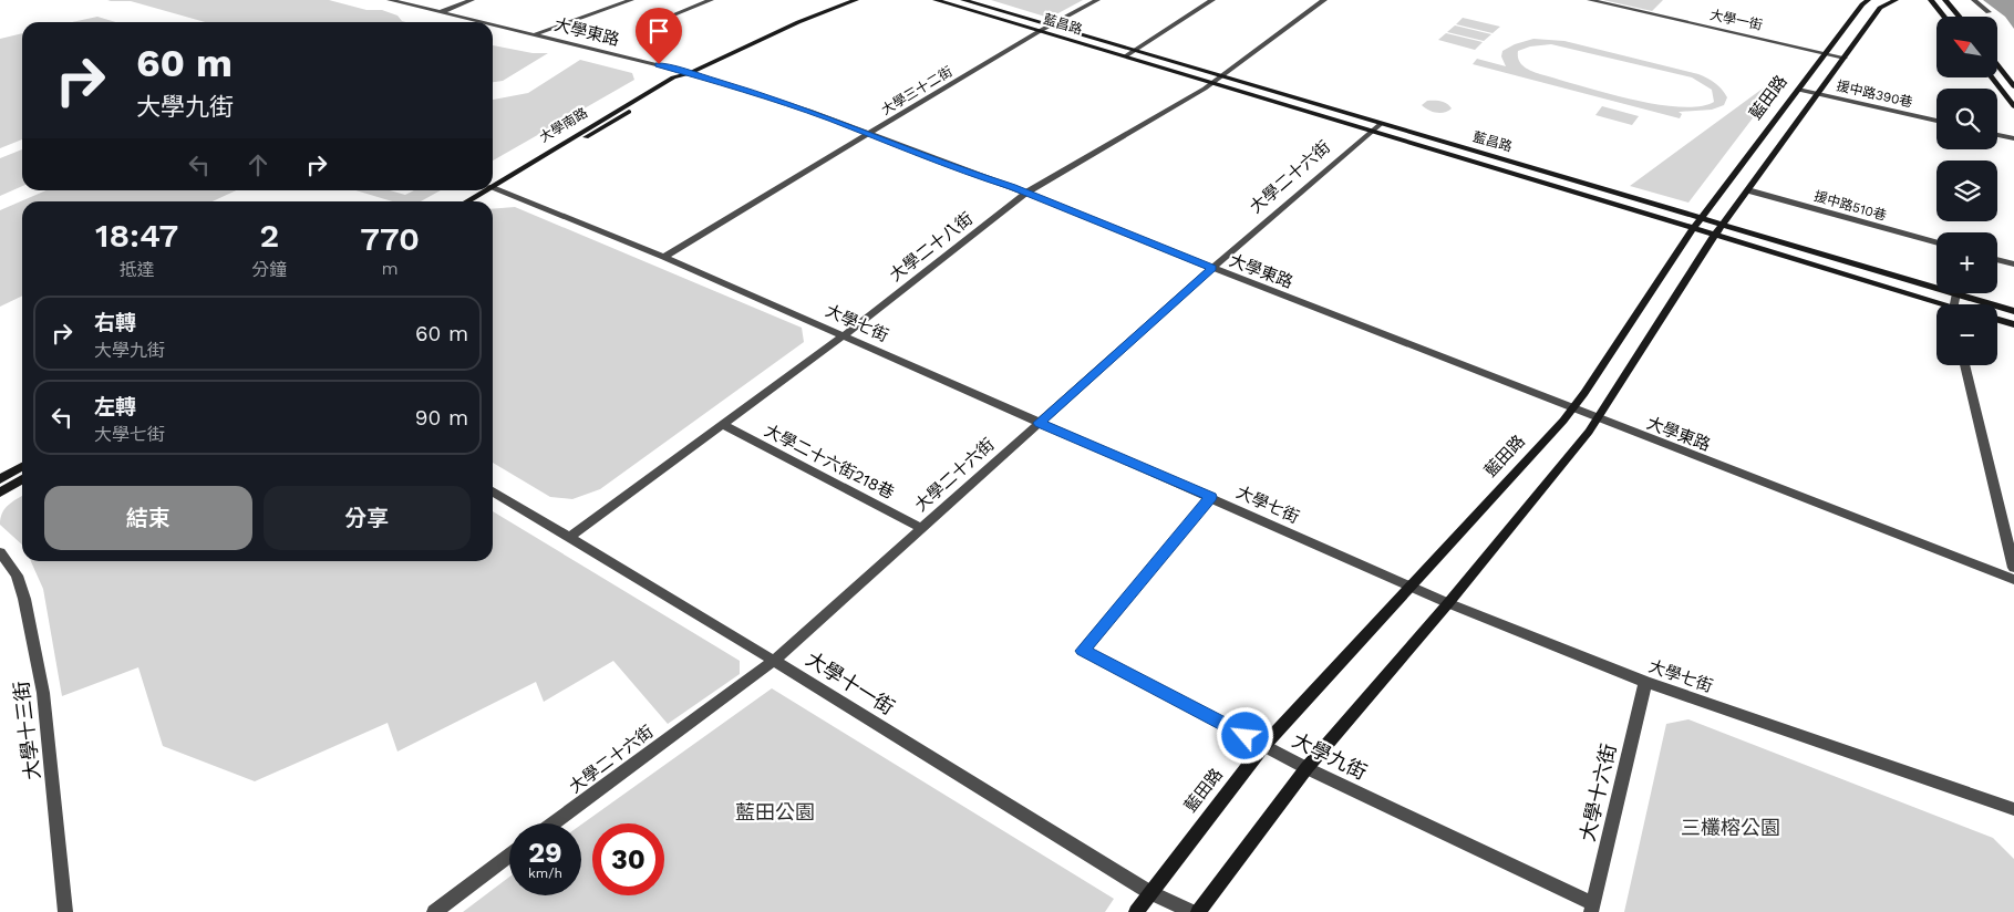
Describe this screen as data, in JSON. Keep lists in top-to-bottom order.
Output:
{
  "streets": {
    "street": [
      "大學一街",
      "藍昌路",
      "大學東路",
      "大學三十二街",
      "援中路390巷",
      "藍田路",
      "大學南路",
      "大學二十六街",
      "援中路510巷",
      "大學二十八街",
      "大學七街",
      "大學二十六街218巷",
      "大學十一街",
      "大學十三街",
      "大學九街",
      "大學十六街"
    ]
  },
  "crossings": [
    ["大學一街", "藍田路"],
    ["藍昌路", "大學三十二街"],
    ["藍昌路", "藍田路"],
    ["藍昌路", "大學二十六街"],
    ["藍昌路", "大學二十八街"],
    ["大學東路", "大學三十二街"],
    ["大學東路", "藍田路"],
    ["大學東路", "大學南路"],
    ["大學東路", "大學二十六街"],
    ["大學東路", "大學二十八街"],
    ["大學三十二街", "大學七街"],
    ["援中路390巷", "藍田路"],
    ["藍田路", "大學七街"],
    ["藍田路", "大學十一街"],
    ["藍田路", "大學九街"],
    ["大學南路", "大學七街"],
    ["大學二十六街", "大學七街"],
    ["大學二十六街", "大學二十六街218巷"],
    ["大學二十六街", "大學十一街"],
    ["大學二十八街", "大學七街"],
    ["大學二十八街", "大學二十六街218巷"],
    ["大學二十八街", "大學十一街"],
    ["大學七街", "大學九街"],
    ["大學七街", "大學十六街"],
    ["大學九街", "大學十六街"]
  ],
  "parks": ["藍田公園", "三欉榕公園"],
  "north": "top left",
  "page": {
    "map_buttons": ["+", "−"],
    "turn": ["60 m", "大學九街"],
    "eta": [
      "18:47",
      "抵達",
      "2",
      "分鐘",
      "770",
      "m"
    ],
    "list": [
      {
        "name": "右轉",
        "note": "大學九街",
        "value": "60 m"
      },
      {
        "name": "左轉",
        "note": "大學七街",
        "value": "90 m"
      }
    ],
    "buttons": ["結束", "分享"],
    "speed": "29 km/h",
    "limit": "30"
  }
}
